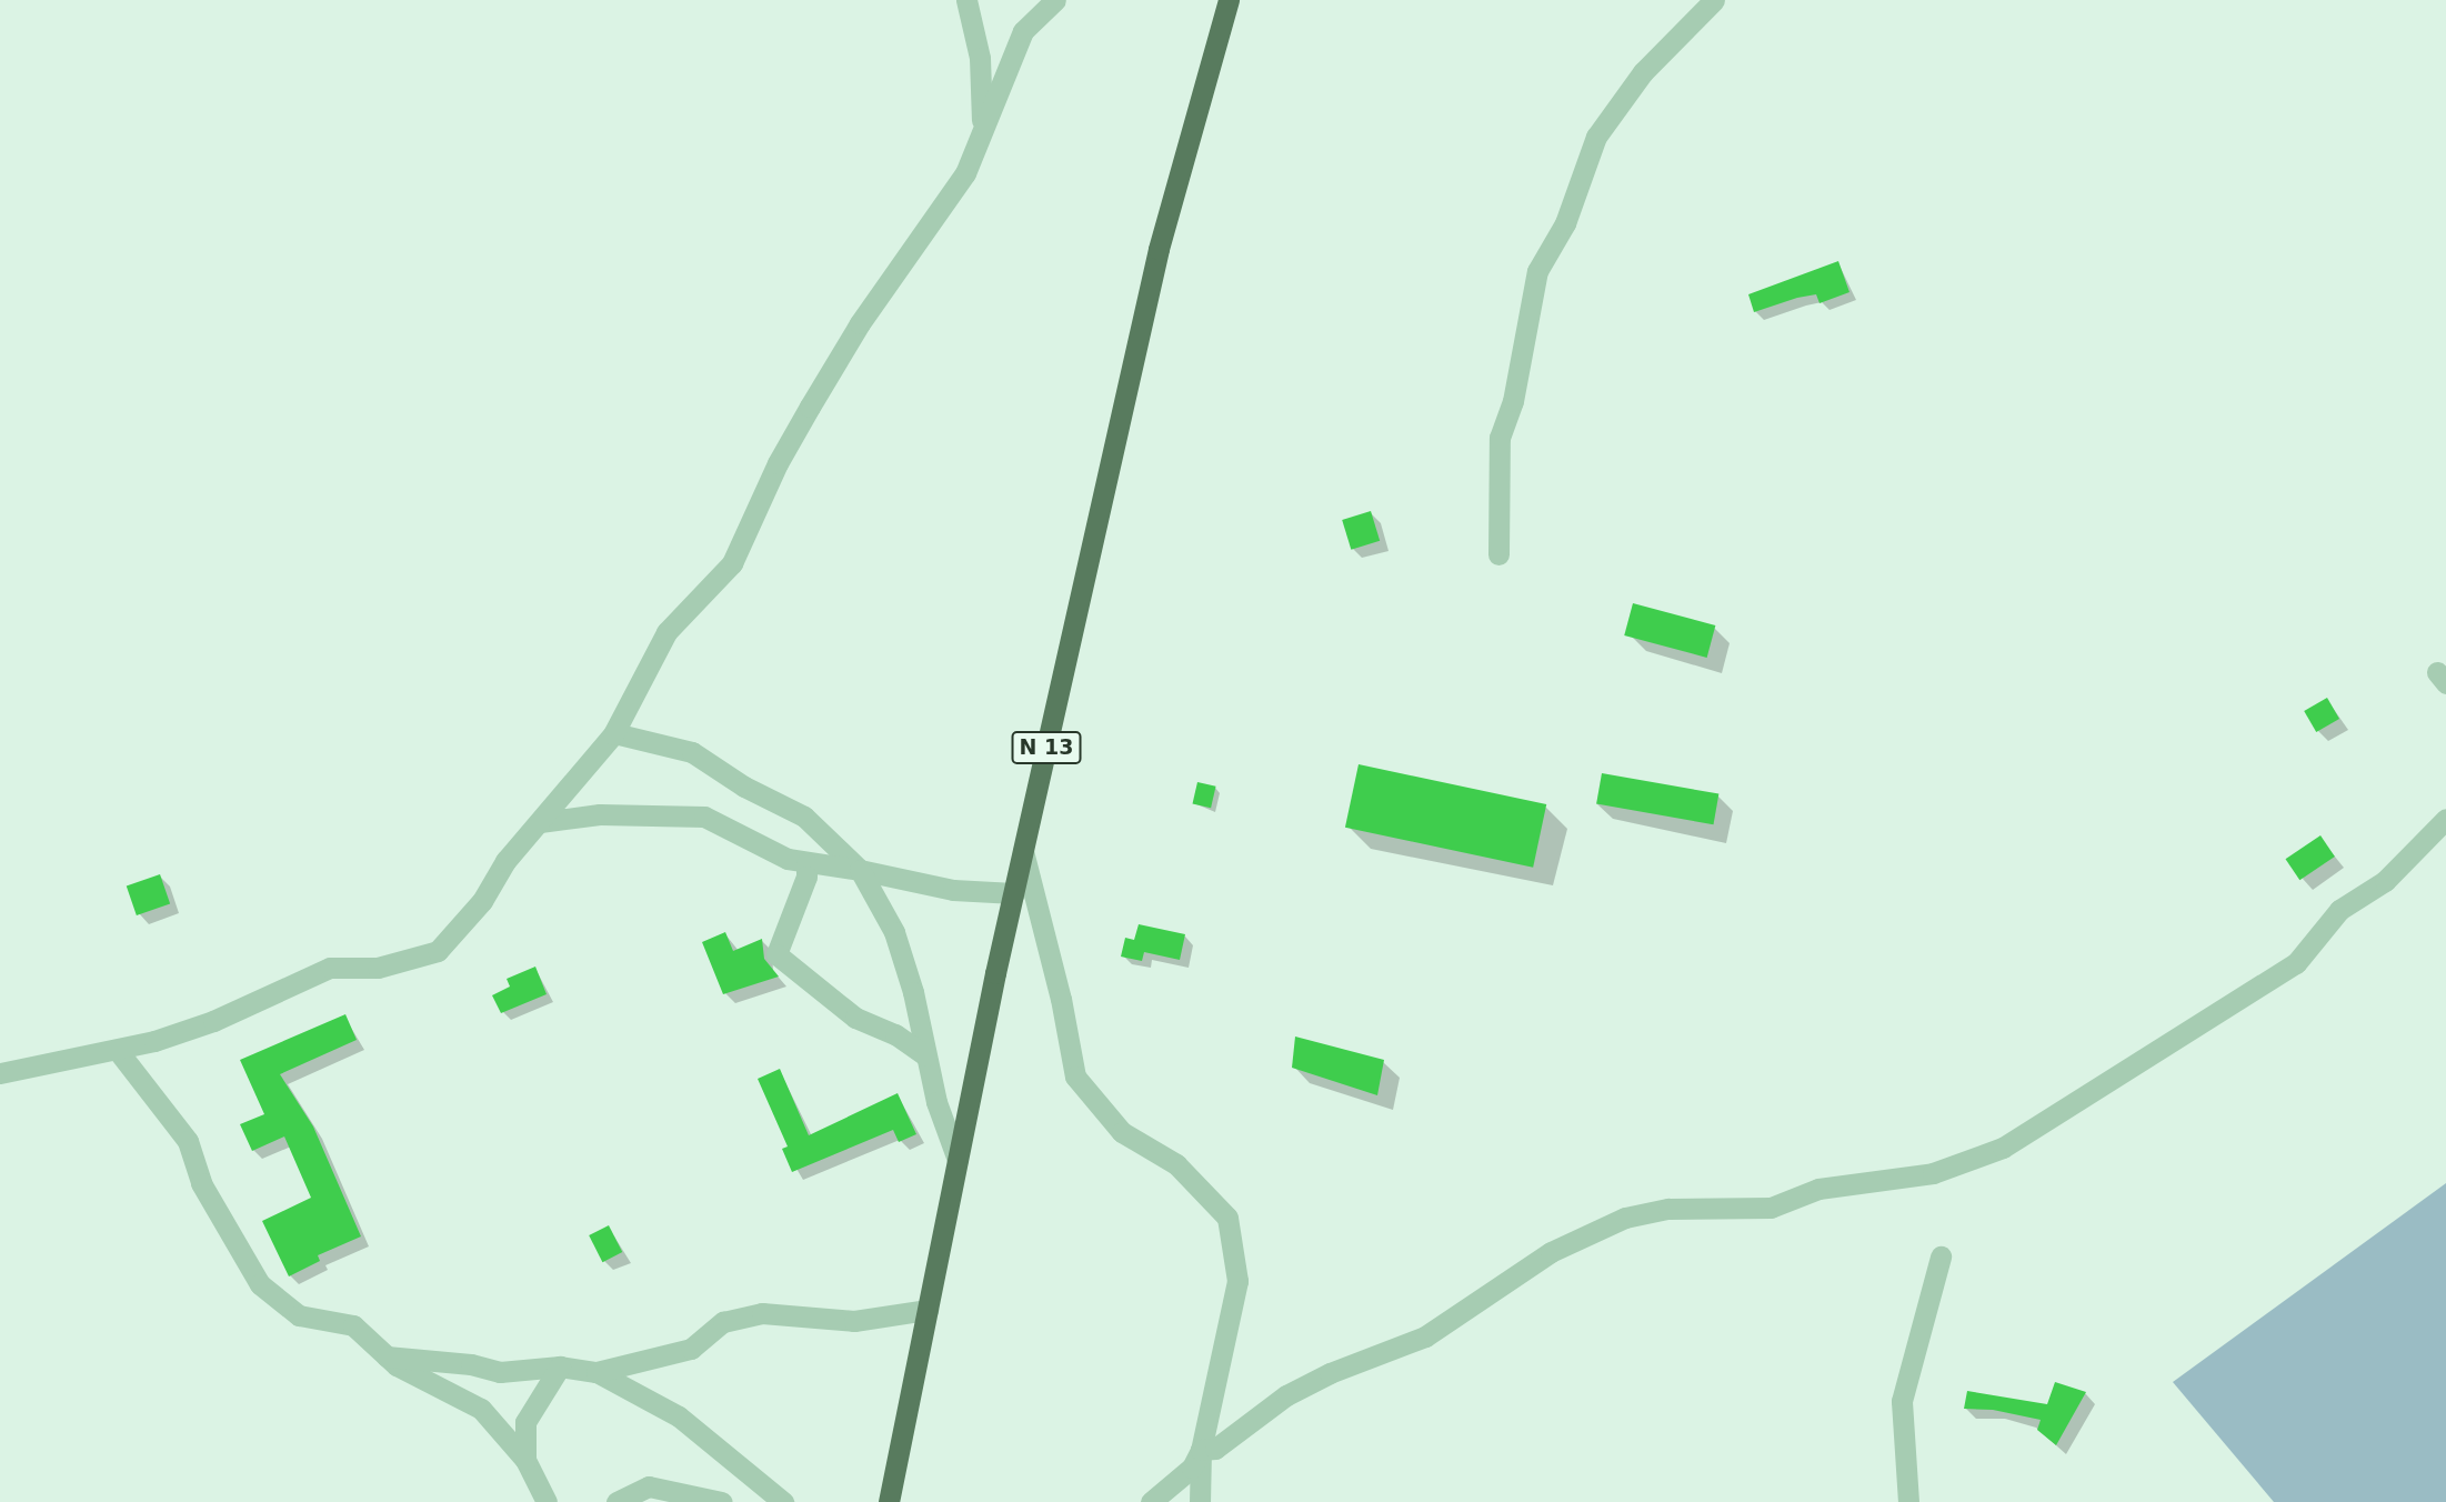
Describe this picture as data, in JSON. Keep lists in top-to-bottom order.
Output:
{
  "streets": {
    "main road": ["N 13"]
  }
}
